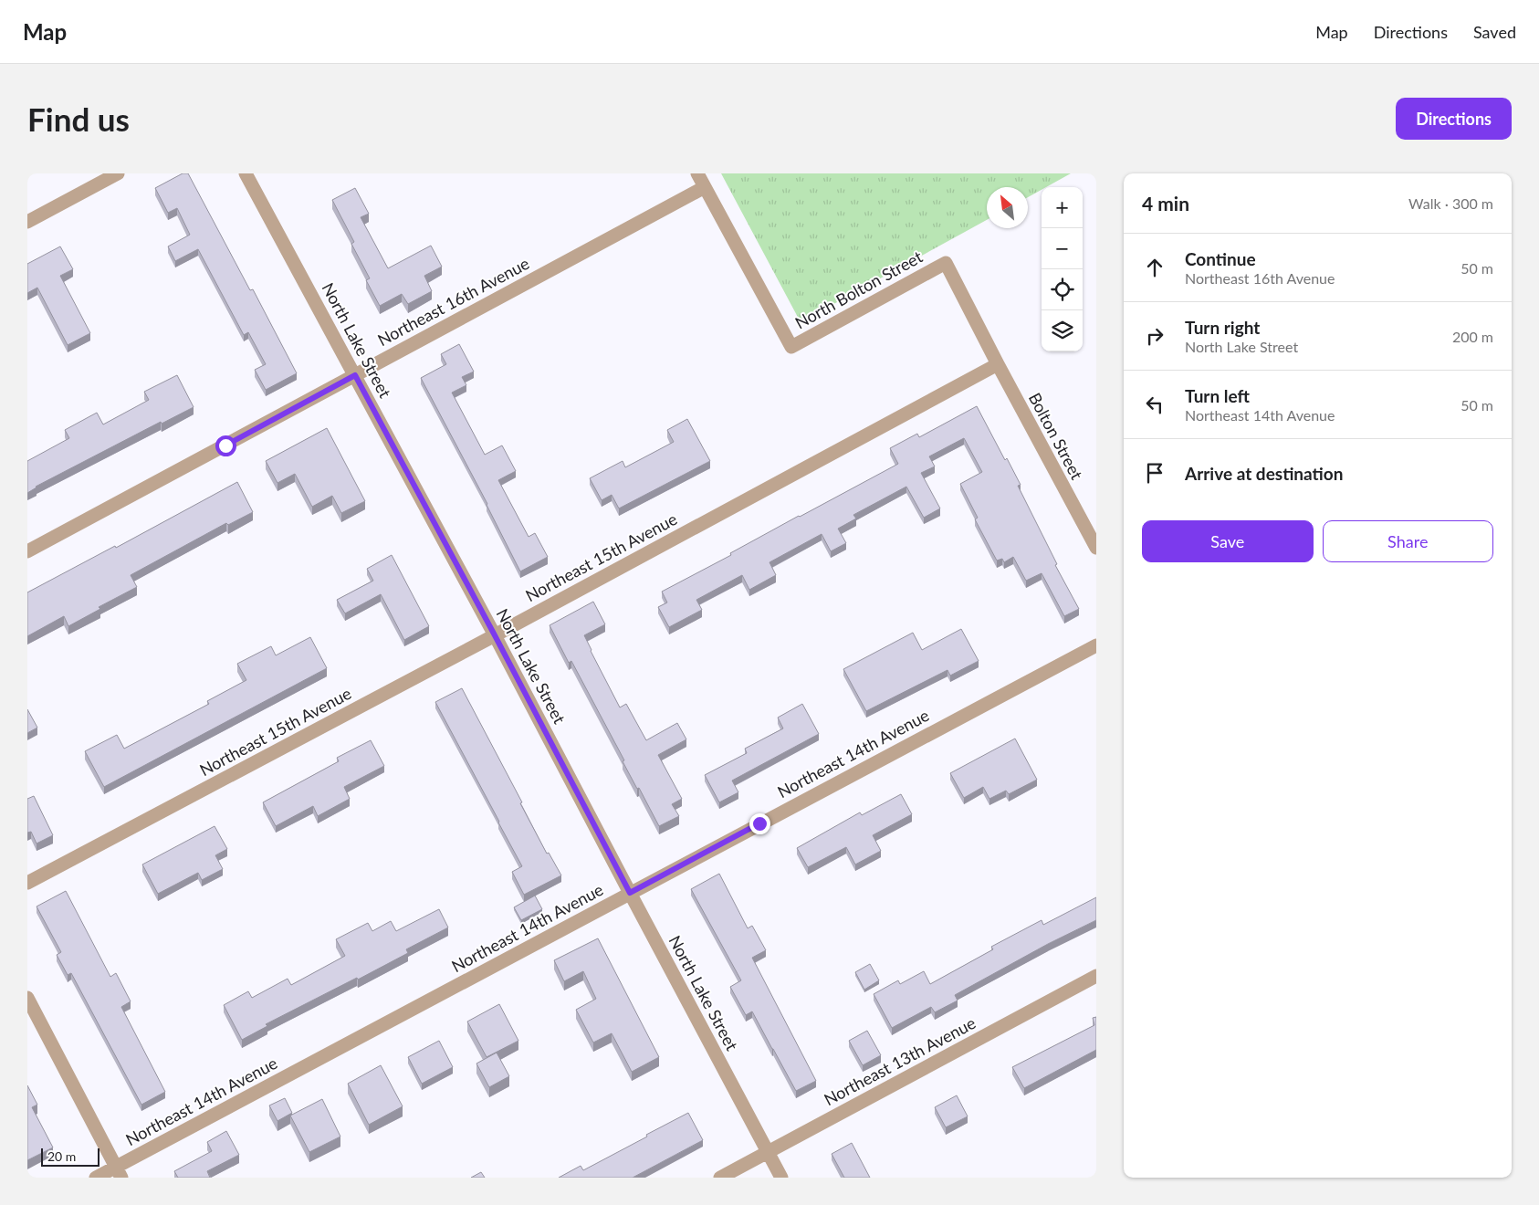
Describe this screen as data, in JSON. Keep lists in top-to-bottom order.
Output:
{
  "streets": {
    "street": [
      "North Bolton Street",
      "Northeast 16th Avenue",
      "North Lake Street",
      "Bolton Street",
      "Northeast 15th Avenue",
      "Northeast 14th Avenue",
      "Northeast 13th Avenue"
    ]
  },
  "crossings": [
    ["North Bolton Street", "Northeast 16th Avenue"],
    ["North Bolton Street", "Bolton Street"],
    ["North Bolton Street", "Northeast 15th Avenue"],
    ["Northeast 16th Avenue", "North Lake Street"],
    ["North Lake Street", "Northeast 15th Avenue"],
    ["North Lake Street", "Northeast 14th Avenue"],
    ["North Lake Street", "Northeast 13th Avenue"],
    ["Bolton Street", "Northeast 15th Avenue"]
  ],
  "scale_bar": "20 m",
  "north": "top left",
  "page": {
    "header": "Map",
    "nav": ["Map", "Directions", "Saved"],
    "buttons": [
      "Directions",
      ["Save", "Share"]
    ],
    "title": "Find us",
    "heading": ["4 min", "Walk · 300 m"],
    "map_buttons": ["+", "−"],
    "list": [
      ["Continue", "Northeast 16th Avenue", "50 m"],
      ["Turn right", "North Lake Street", "200 m"],
      ["Turn left", "Northeast 14th Avenue", "50 m"],
      "Arrive at destination"
    ],
    "scale": "20 m"
  }
}
